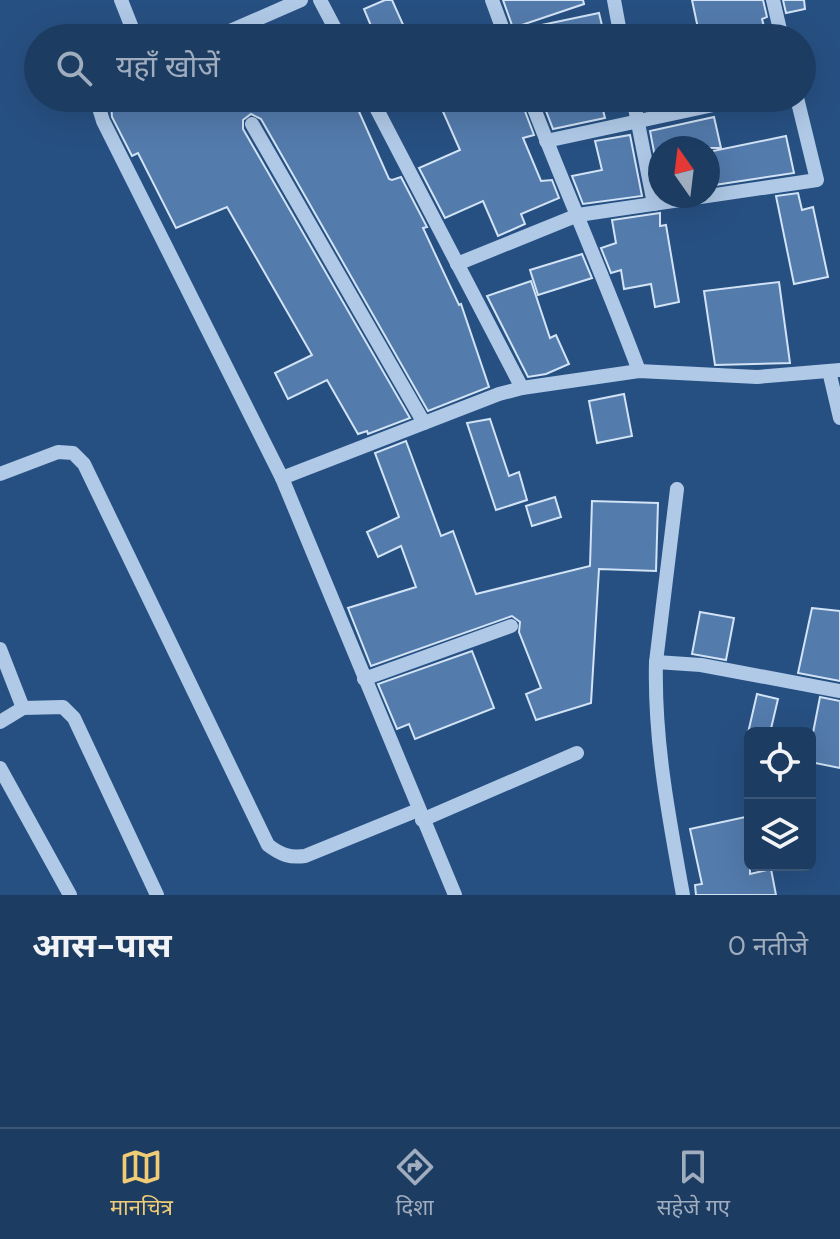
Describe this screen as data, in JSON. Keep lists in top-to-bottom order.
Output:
{
  "north": "top",
  "page": {
    "search": "यहाँ खोजें",
    "heading": ["आस-पास", "0 नतीजे"],
    "nav": ["मानचित्र", "दिशा", "सहेजे गए"]
  }
}
